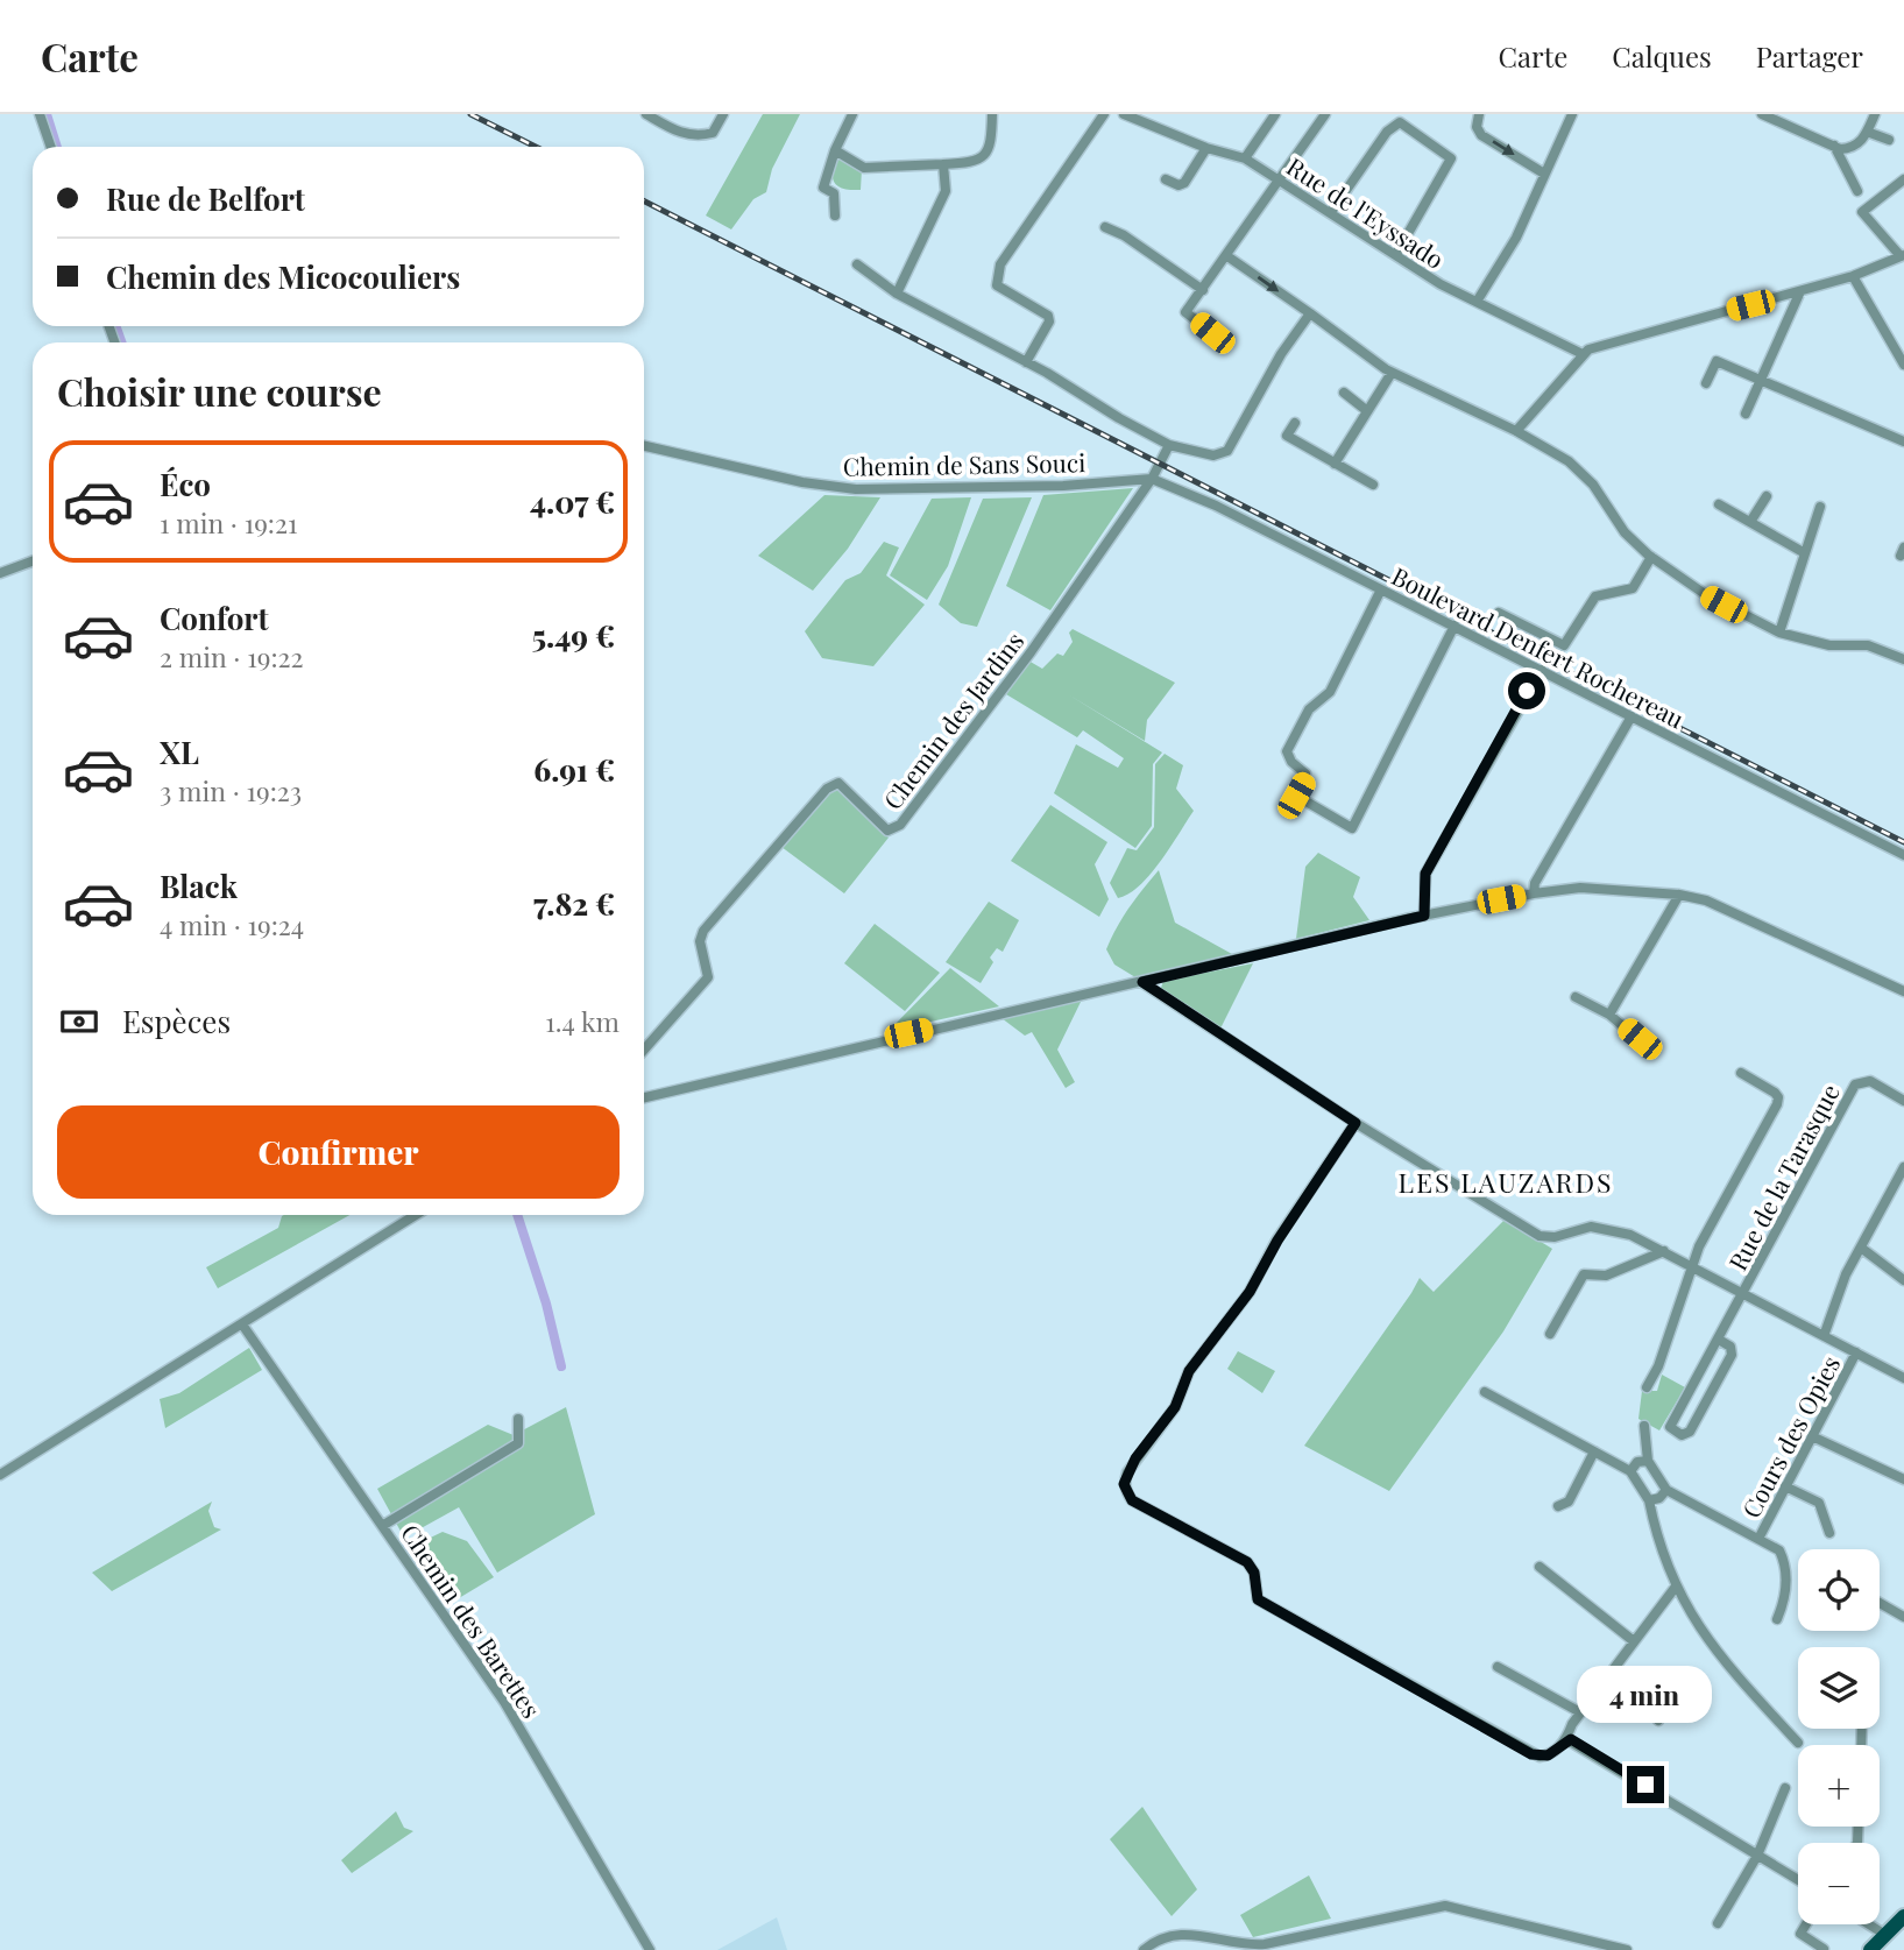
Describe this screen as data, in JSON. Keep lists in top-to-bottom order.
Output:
{
  "streets": {
    "street": [
      "Rue de l'Eyssado",
      "Chemin de Sans Souci",
      "Boulevard Denfert Rochereau",
      "Chemin des Jardins",
      "Rue de la Tarasque",
      "Cours des Opies",
      "Chemin des Barettes"
    ]
  },
  "crossings": [
    ["Chemin de Sans Souci", "Boulevard Denfert Rochereau"],
    ["Chemin de Sans Souci", "Chemin des Jardins"],
    ["Boulevard Denfert Rochereau", "Chemin des Jardins"]
  ],
  "districts": ["LES LAUZARDS"],
  "page": {
    "header": "Carte",
    "nav": ["Carte", "Calques", "Partager"],
    "banner": ["Rue de Belfort", "Chemin des Micocouliers"],
    "heading": "Choisir une course",
    "list": [
      {
        "name": "Éco",
        "note": "1 min · 19:21",
        "value": "4.07 €"
      },
      {
        "name": "Confort",
        "note": "2 min · 19:22",
        "value": "5.49 €"
      },
      {
        "name": "XL",
        "note": "3 min · 19:23",
        "value": "6.91 €"
      },
      {
        "name": "Black",
        "note": "4 min · 19:24",
        "value": "7.82 €"
      }
    ],
    "pay": ["Espèces", "1.4 km"],
    "buttons": "Confirmer",
    "map_buttons": ["+", "−"],
    "bubble": "4 min"
  }
}
